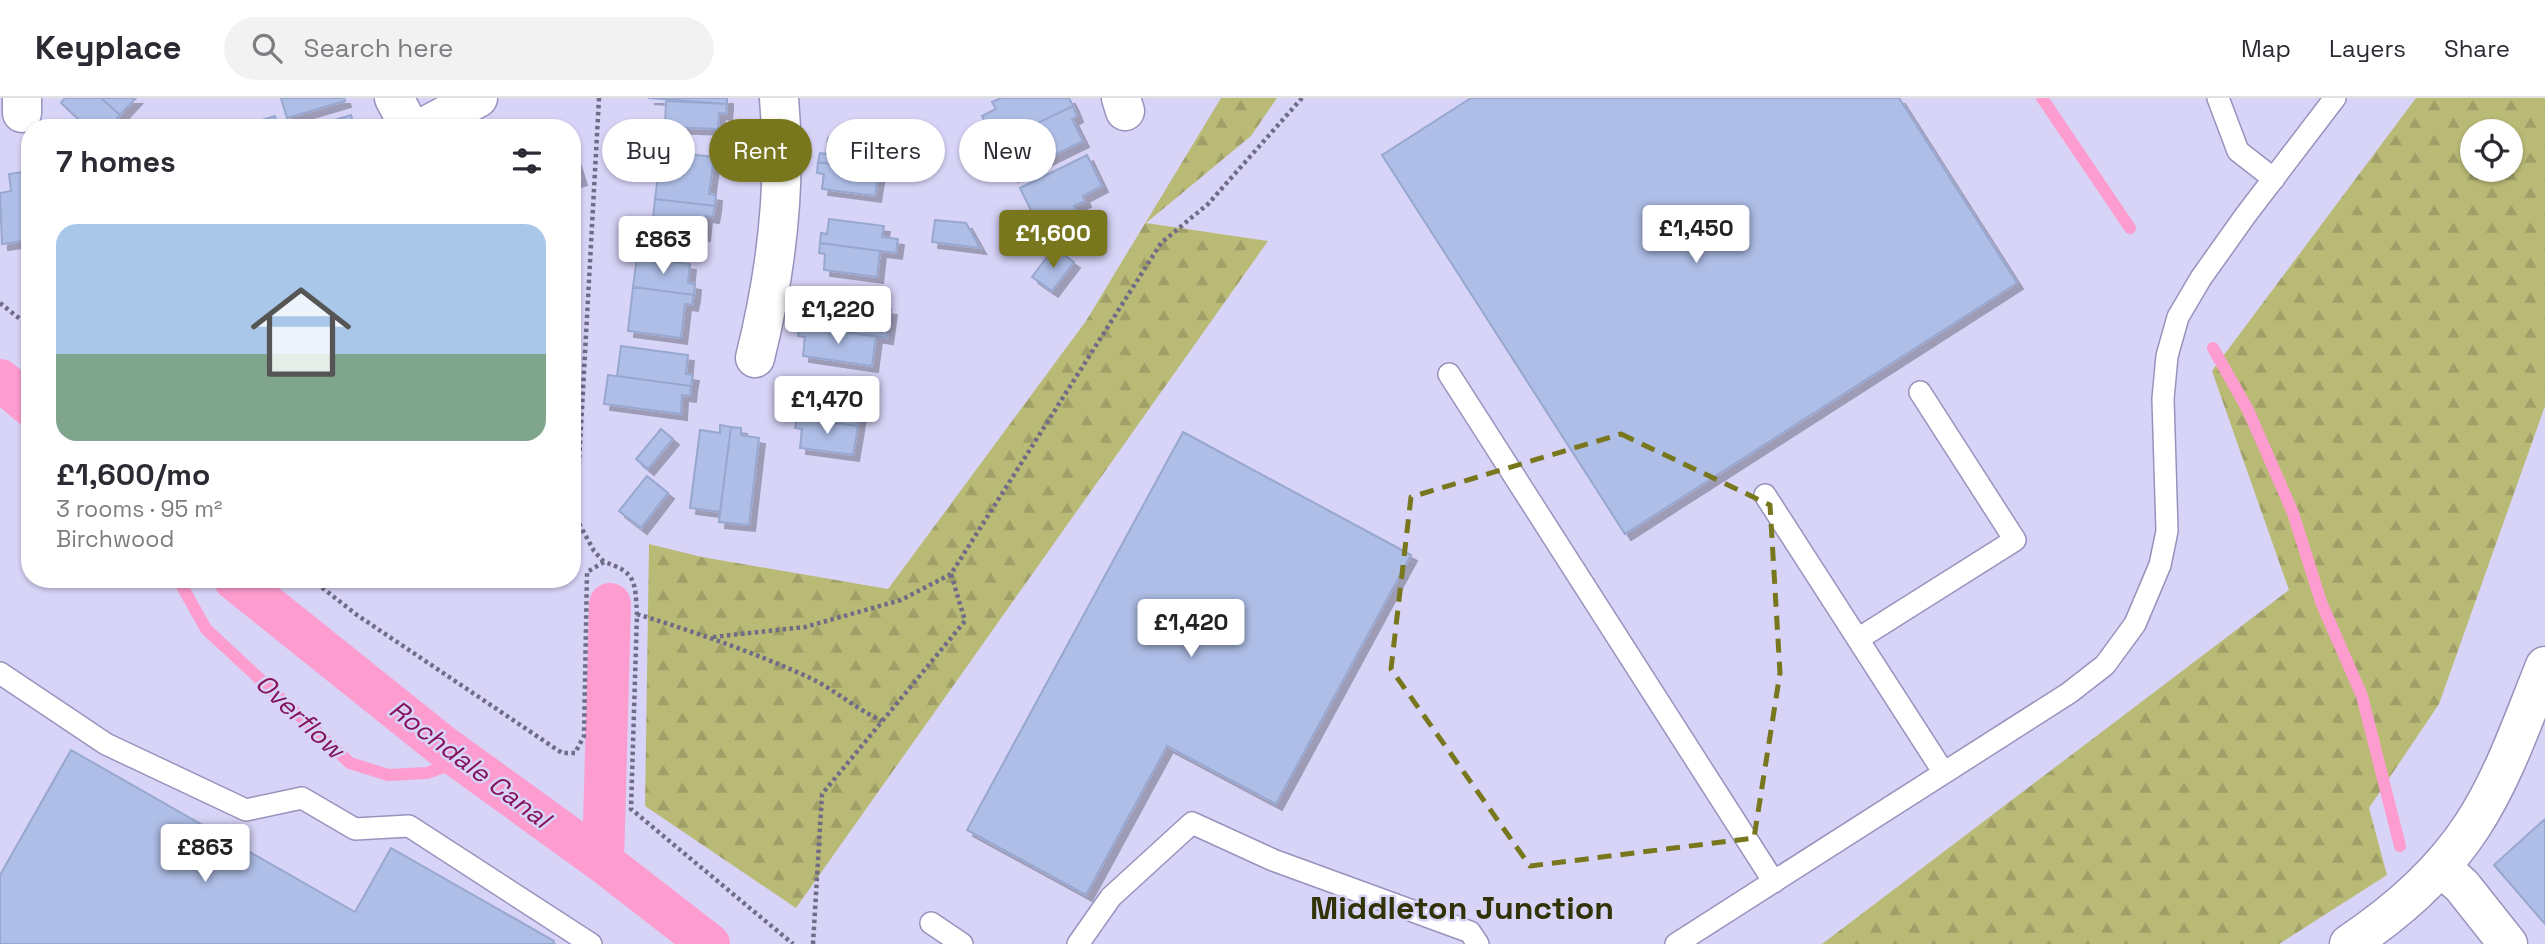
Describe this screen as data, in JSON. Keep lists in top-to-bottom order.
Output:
{
  "districts": ["Middleton Junction"],
  "water": ["Overflow", "Rochdale Canal"],
  "page": {
    "header": "Keyplace",
    "search": "Search here",
    "nav": ["Map", "Layers", "Share"],
    "chip": [
      "Buy",
      "Rent",
      "Filters",
      "New"
    ],
    "heading": "7 homes",
    "list": [
      {
        "name": "£1,600/mo",
        "note": "3 rooms · 95 m² · Birchwood"
      }
    ],
    "price": [
      "£1,450",
      "£1,600",
      "£863",
      "£1,220",
      "£1,470",
      "£1,420",
      "£863"
    ]
  }
}
